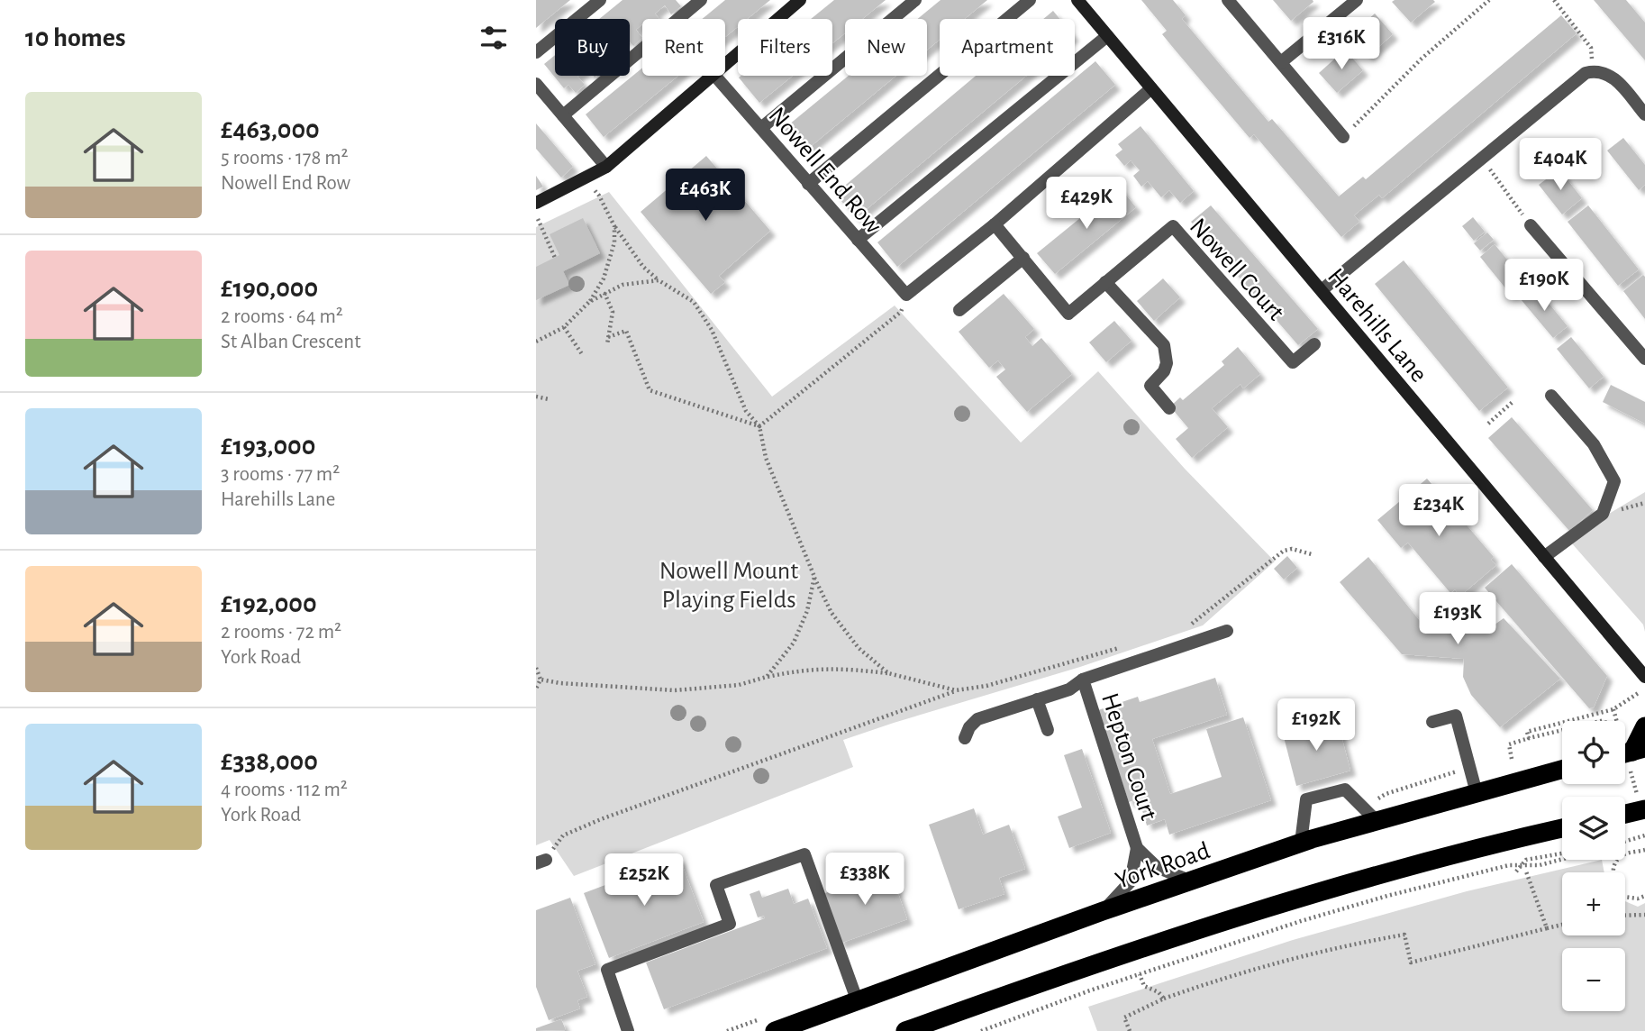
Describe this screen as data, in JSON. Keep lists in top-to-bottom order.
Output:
{
  "streets": {
    "highway": ["York Road"],
    "main road": ["Harehills Lane"],
    "street": ["Nowell End Row", "Nowell Court", "Hepton Court"]
  },
  "crossings": [
    ["Hepton Court", "York Road"]
  ],
  "parks": ["Nowell Mount Playing Fields"],
  "page": {
    "heading": "10 homes",
    "price": [
      "£316K",
      "£404K",
      "£463K",
      "£429K",
      "£190K",
      "£234K",
      "£193K",
      "£192K",
      "£338K",
      "£252K"
    ],
    "chip": [
      "Buy",
      "Rent",
      "Filters",
      "New",
      "Apartment"
    ],
    "list": [
      {
        "name": "£463,000",
        "note": "5 rooms · 178 m² · Nowell End Row"
      },
      {
        "name": "£190,000",
        "note": "2 rooms · 64 m² · St Alban Crescent"
      },
      {
        "name": "£193,000",
        "note": "3 rooms · 77 m² · Harehills Lane"
      },
      {
        "name": "£192,000",
        "note": "2 rooms · 72 m² · York Road"
      },
      {
        "name": "£338,000",
        "note": "4 rooms · 112 m² · York Road"
      }
    ],
    "map_buttons": ["+", "−"]
  }
}
